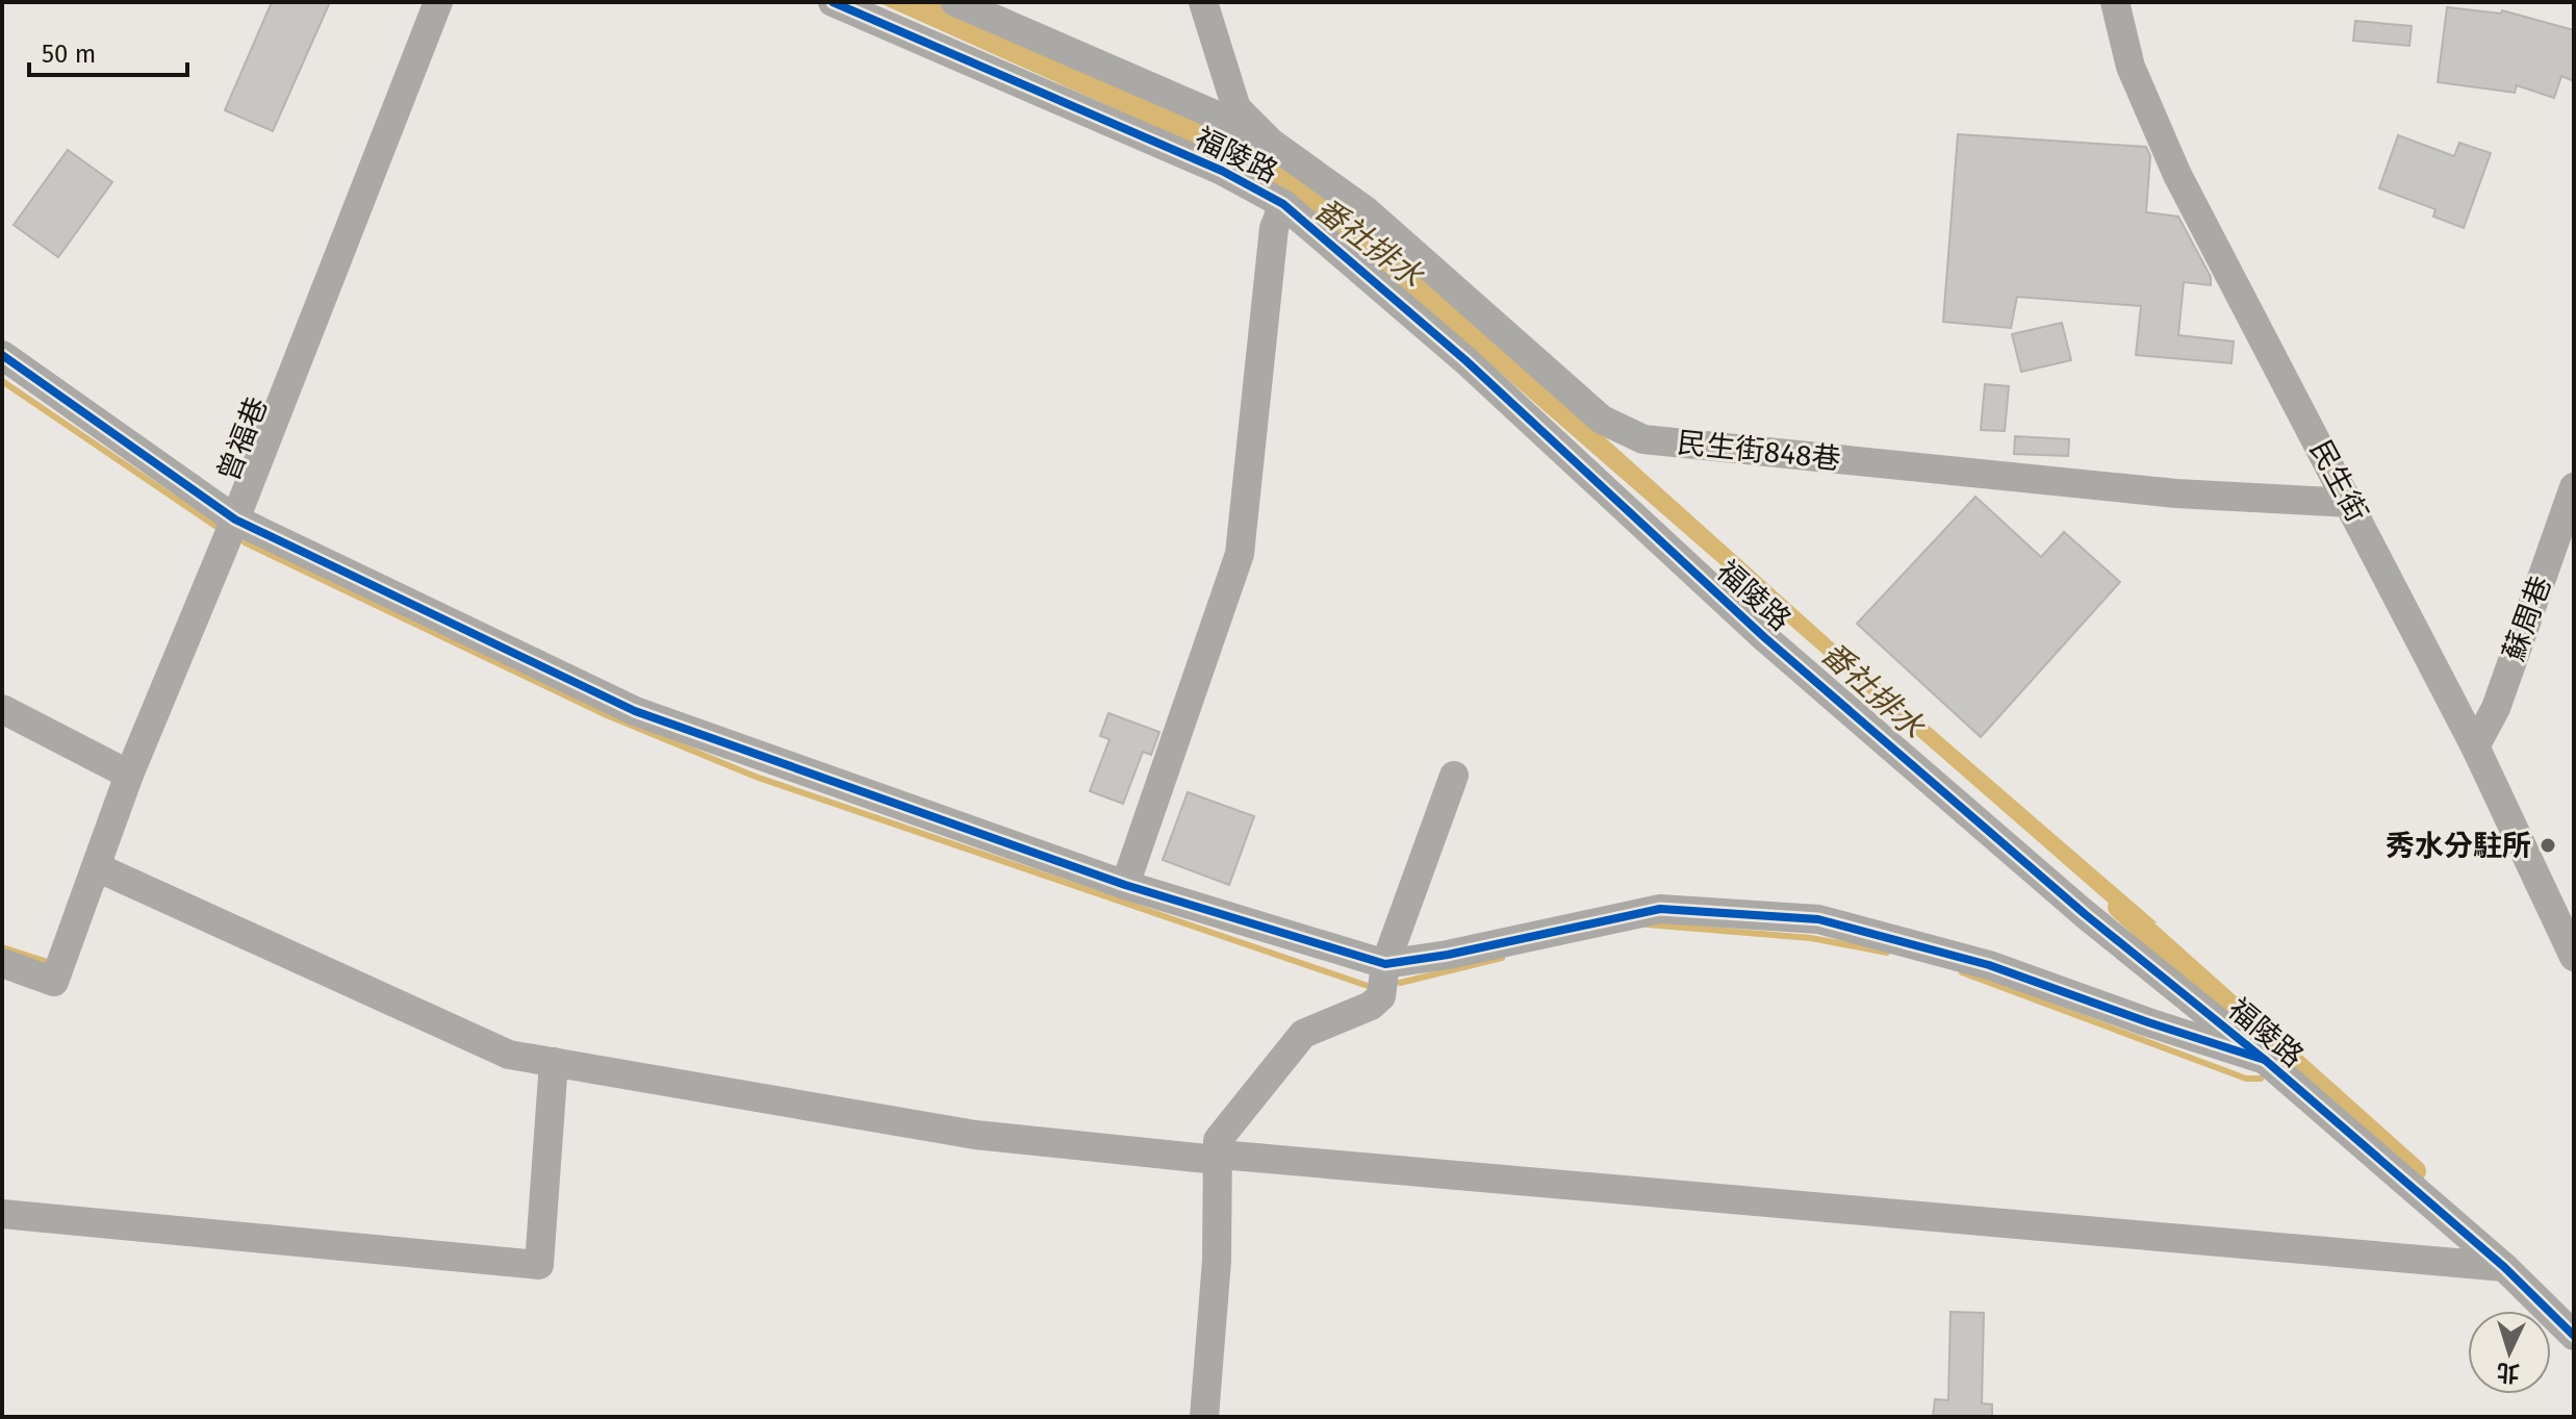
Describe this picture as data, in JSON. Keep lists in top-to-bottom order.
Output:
{
  "streets": {
    "street": [
      "福陵路",
      "曾福巷",
      "民生街848巷",
      "民生街",
      "蘇周巷"
    ]
  },
  "crossings": [
    ["民生街848巷", "民生街"],
    ["民生街", "蘇周巷"]
  ],
  "water": ["番社排水"],
  "places": ["秀水分駐所"],
  "scale_bar": "50 m",
  "north": "bottom"
}
